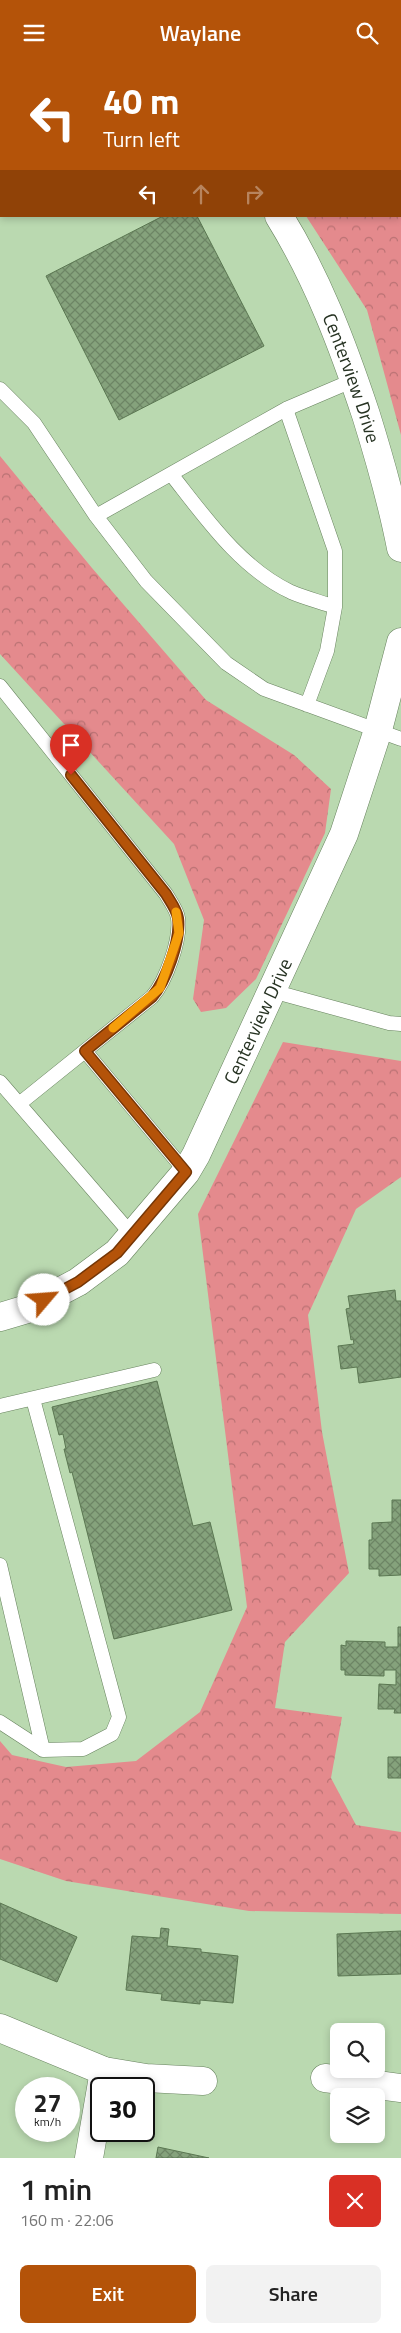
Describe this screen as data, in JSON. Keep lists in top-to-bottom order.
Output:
{
  "streets": {
    "street": ["Centerview Drive"]
  },
  "page": {
    "header": "Waylane",
    "turn": ["40 m", "Turn left"],
    "speed": "27 km/h",
    "limit": "30",
    "heading": ["1 min", "160 m · 22:06"],
    "buttons": ["Exit", "Share"]
  }
}
